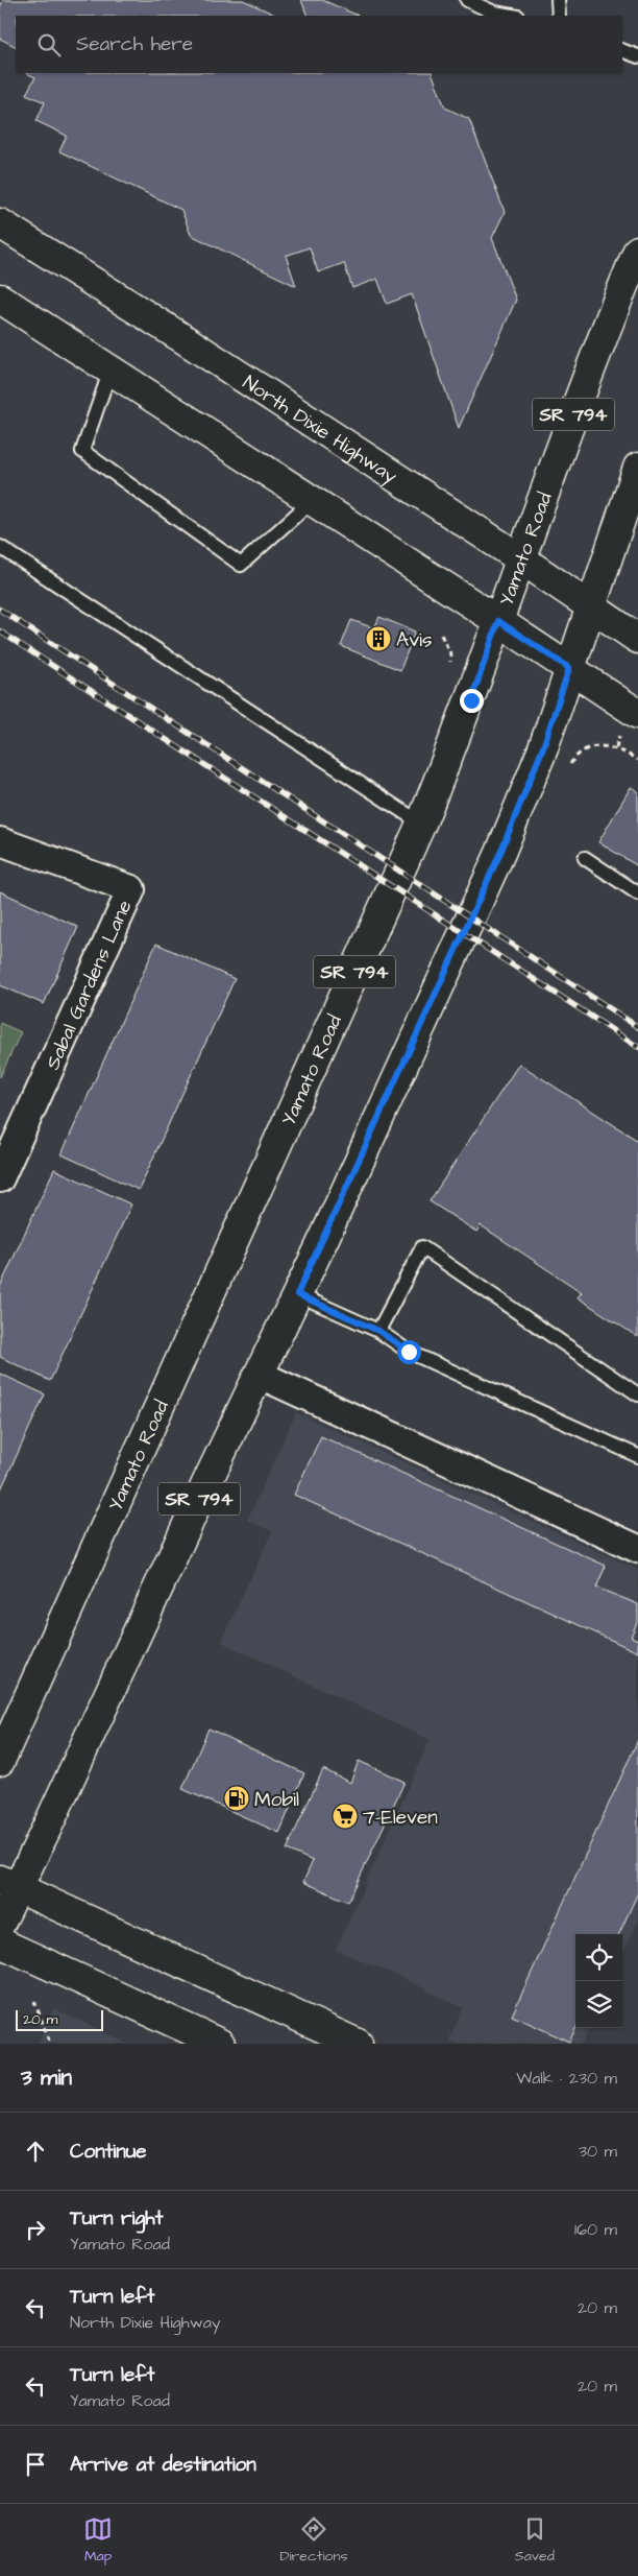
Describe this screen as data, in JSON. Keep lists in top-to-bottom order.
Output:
{
  "streets": {
    "main road": ["SR 794", "North Dixie Highway", "Yamato Road"],
    "street": ["Sabal Gardens Lane"]
  },
  "crossings": [
    ["SR 794", "North Dixie Highway"],
    ["North Dixie Highway", "Yamato Road"]
  ],
  "places": {
    "building": ["Avis"],
    "fuel station": ["Mobil"],
    "supermarket": ["7-Eleven"]
  },
  "scale_bar": "20 m",
  "page": {
    "search": "Search here",
    "scale": "20 m",
    "heading": ["3 min", "Walk · 230 m"],
    "list": [
      ["Continue", "30 m"],
      ["Turn right", "Yamato Road", "160 m"],
      ["Turn left", "North Dixie Highway", "20 m"],
      ["Turn left", "Yamato Road", "20 m"],
      "Arrive at destination"
    ],
    "nav": ["Map", "Directions", "Saved"]
  }
}
